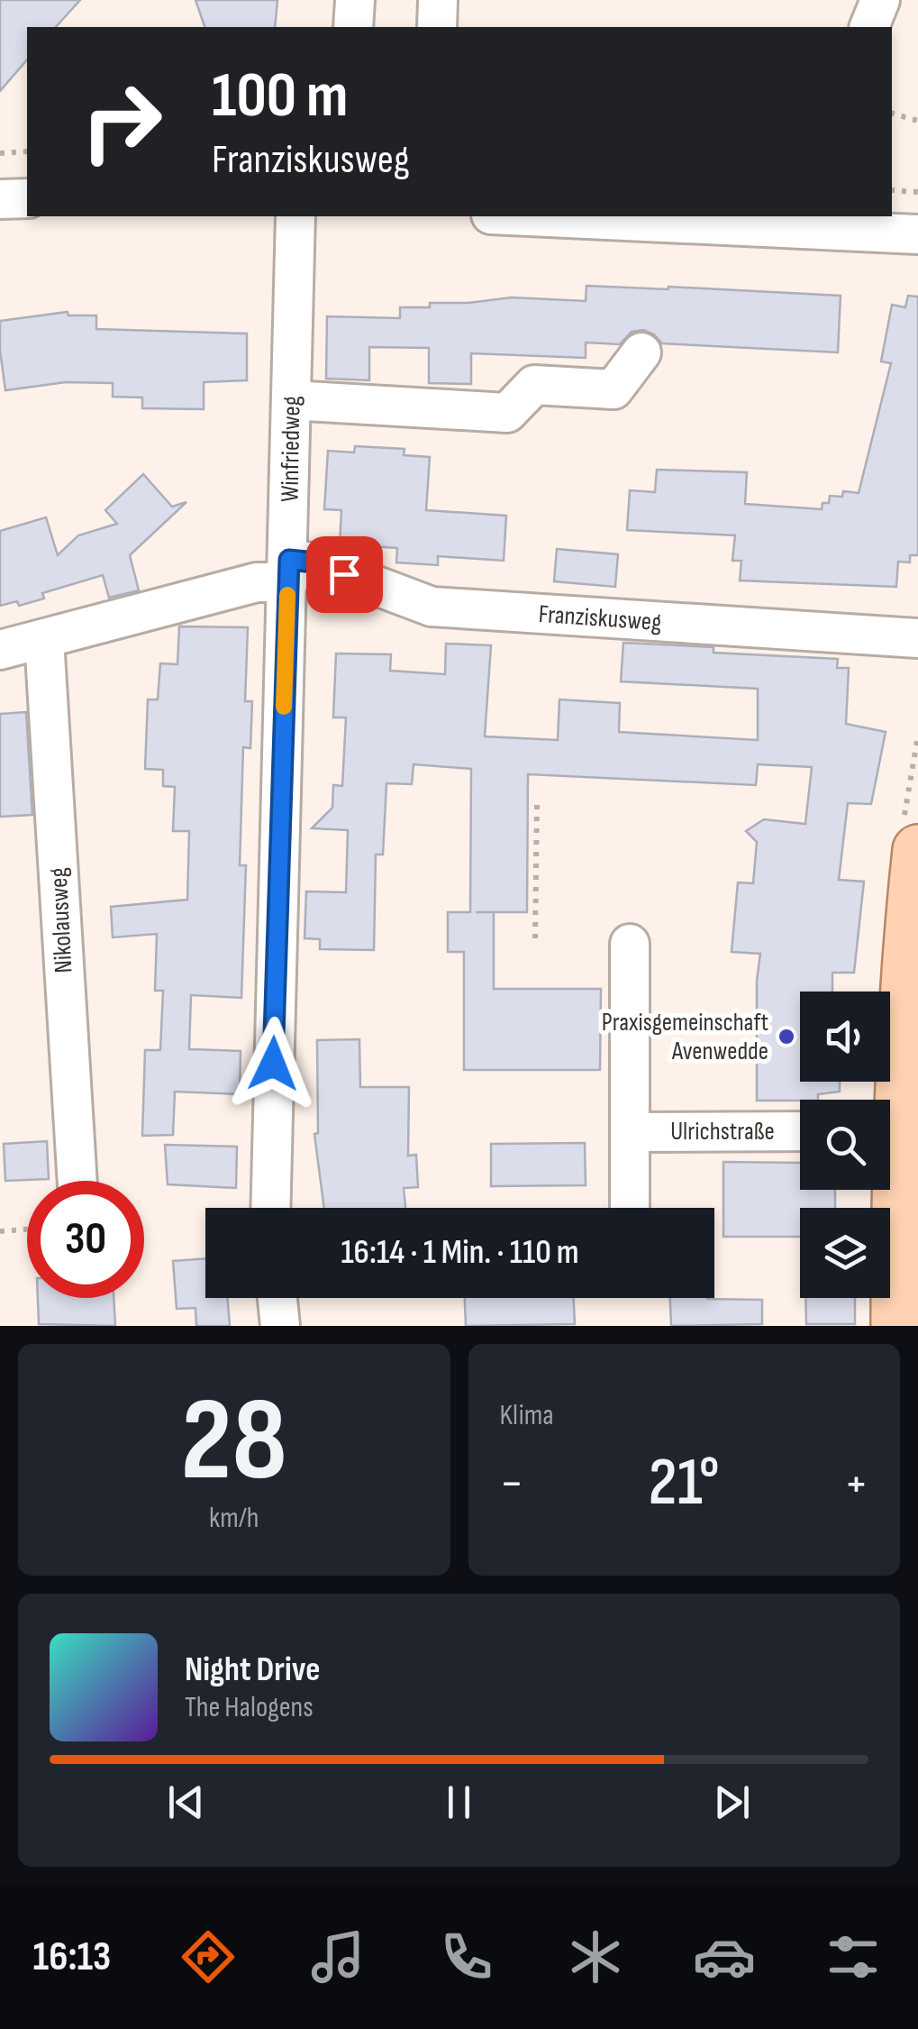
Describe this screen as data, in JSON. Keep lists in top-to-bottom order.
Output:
{
  "streets": {
    "street": [
      "Winfriedweg",
      "Franziskusweg",
      "Nikolausweg",
      "Ulrichstraße"
    ]
  },
  "crossings": [
    ["Winfriedweg", "Franziskusweg"]
  ],
  "places": ["Praxisgemeinschaft Avenwedde"],
  "page": {
    "turn": ["100 m", "Franziskusweg"],
    "limit": "30",
    "trip": "16:14 · 1 Min. · 110 m",
    "tile": [
      ["28", "km/h"],
      "Klima"
    ],
    "heat": ["−", "21°", "+"],
    "song": ["Night Drive", "The Halogens"],
    "tabs": "16:13"
  }
}
